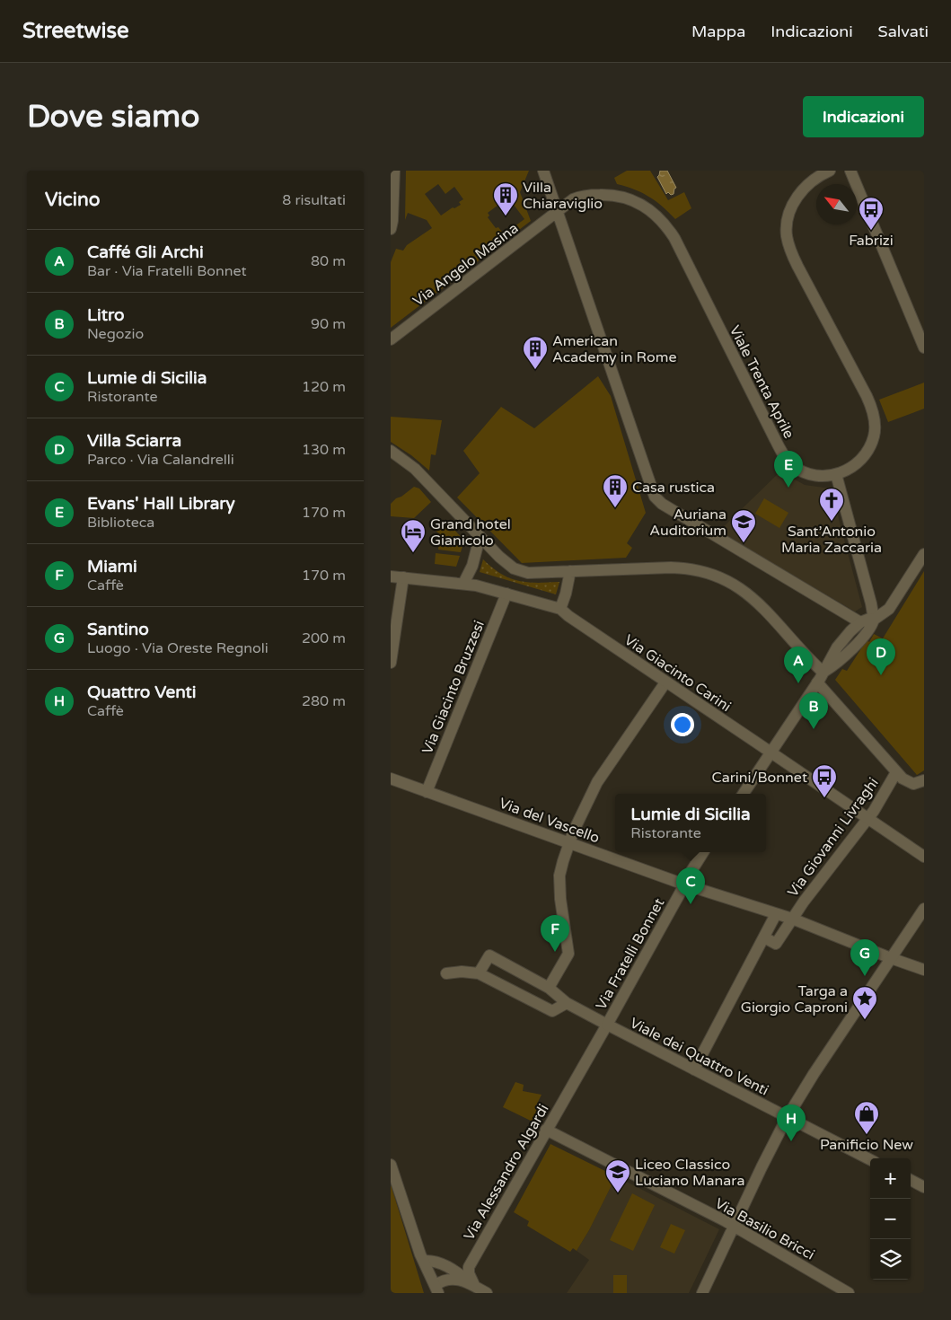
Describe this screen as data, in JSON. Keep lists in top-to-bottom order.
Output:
{
  "streets": {
    "street": [
      "Via Angelo Masina",
      "Viale Trenta Aprile",
      "Via Giacinto Carini",
      "Via Giacinto Bruzzesi",
      "Via del Vascello",
      "Via Giovanni Livraghi",
      "Via Fratelli Bonnet",
      "Viale dei Quattro Venti",
      "Via Alessandro Algardi",
      "Via Basilio Bricci"
    ]
  },
  "crossings": [
    ["Via Angelo Masina", "Viale Trenta Aprile"],
    ["Via Giacinto Carini", "Via Giacinto Bruzzesi"],
    ["Via Giacinto Carini", "Via Giovanni Livraghi"],
    ["Via Giacinto Bruzzesi", "Via del Vascello"],
    ["Via del Vascello", "Via Giovanni Livraghi"],
    ["Via del Vascello", "Via Fratelli Bonnet"],
    ["Via Fratelli Bonnet", "Viale dei Quattro Venti"],
    ["Via Fratelli Bonnet", "Via Alessandro Algardi"],
    ["Viale dei Quattro Venti", "Via Alessandro Algardi"],
    ["Via Alessandro Algardi", "Via Basilio Bricci"]
  ],
  "places": {
    "building": ["Villa Chiaraviglio", "American Academy in Rome", "Casa rustica"],
    "bus stop": ["Fabrizi", "Carini/Bonnet"],
    "church": ["Sant’Antonio Maria Zaccaria"],
    "school or university": ["Auriana Auditorium", "Liceo Classico Luciano Manara"],
    "hotel": ["Grand hotel Gianicolo"],
    "place": ["Targa a Giorgio Caproni"],
    "shop": ["Panificio New"]
  },
  "north": "top left",
  "page": {
    "header": "Streetwise",
    "nav": ["Mappa", "Indicazioni", "Salvati"],
    "buttons": "Indicazioni",
    "title": "Dove siamo",
    "heading": ["Vicino", "8 risultati"],
    "list": [
      {
        "mark": "A",
        "name": "Caffé Gli Archi",
        "note": "Bar · Via Fratelli Bonnet",
        "value": "80 m"
      },
      {
        "mark": "B",
        "name": "Litro",
        "note": "Negozio",
        "value": "90 m"
      },
      {
        "mark": "C",
        "name": "Lumie di Sicilia",
        "note": "Ristorante",
        "value": "120 m"
      },
      {
        "mark": "D",
        "name": "Villa Sciarra",
        "note": "Parco · Via Calandrelli",
        "value": "130 m"
      },
      {
        "mark": "E",
        "name": "Evans' Hall Library",
        "note": "Biblioteca",
        "value": "170 m"
      },
      {
        "mark": "F",
        "name": "Miami",
        "note": "Caffè",
        "value": "170 m"
      },
      {
        "mark": "G",
        "name": "Santino",
        "note": "Luogo · Via Oreste Regnoli",
        "value": "200 m"
      },
      {
        "mark": "H",
        "name": "Quattro Venti",
        "note": "Caffè",
        "value": "280 m"
      }
    ],
    "pins": [
      "E",
      "D",
      "A",
      "B",
      "C",
      "F",
      "G",
      "H"
    ],
    "popup": ["Lumie di Sicilia", "Ristorante"],
    "map_buttons": ["+", "−"]
  }
}
